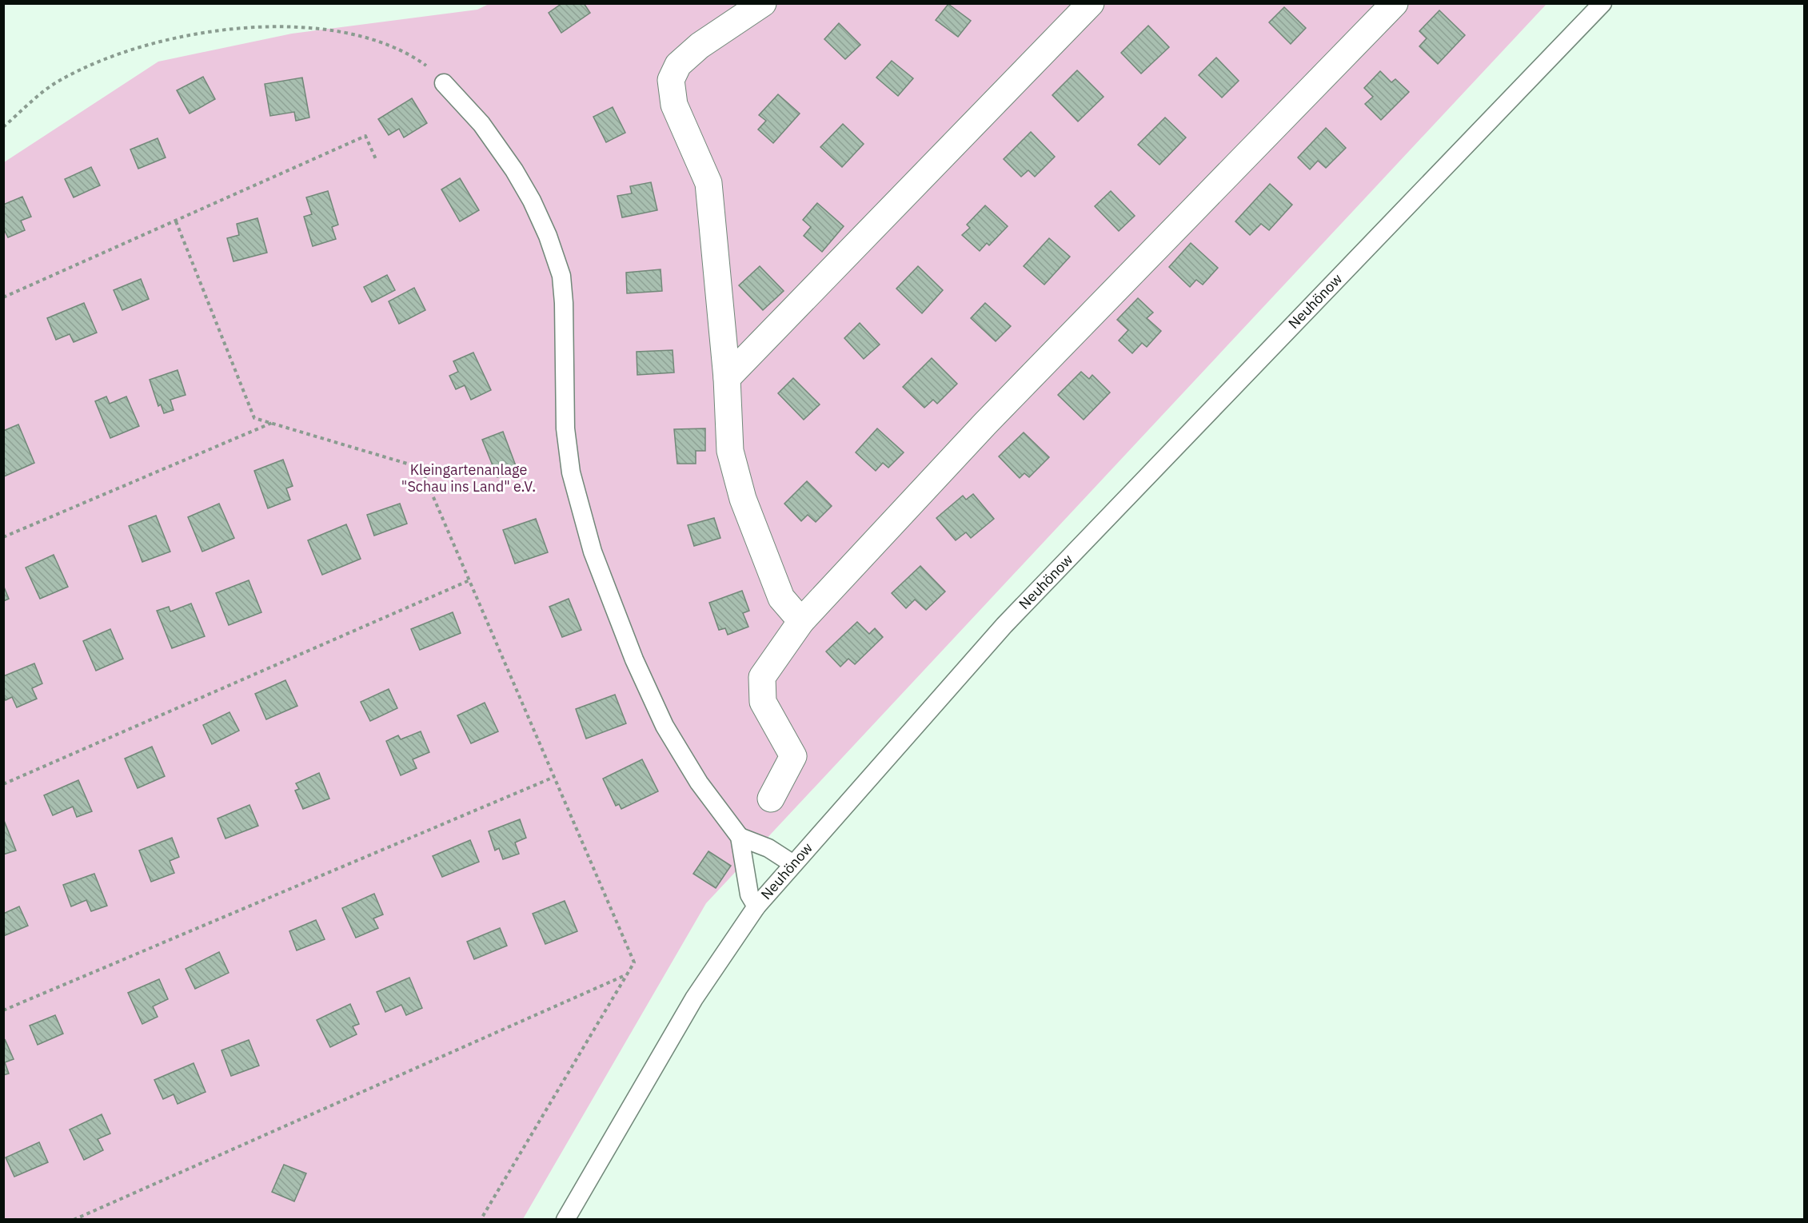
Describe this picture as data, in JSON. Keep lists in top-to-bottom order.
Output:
{
  "streets": {
    "lane": ["Neuhönow"]
  },
  "parks": ["Kleingartenanlage \"Schau ins Land\" e.V."]
}
